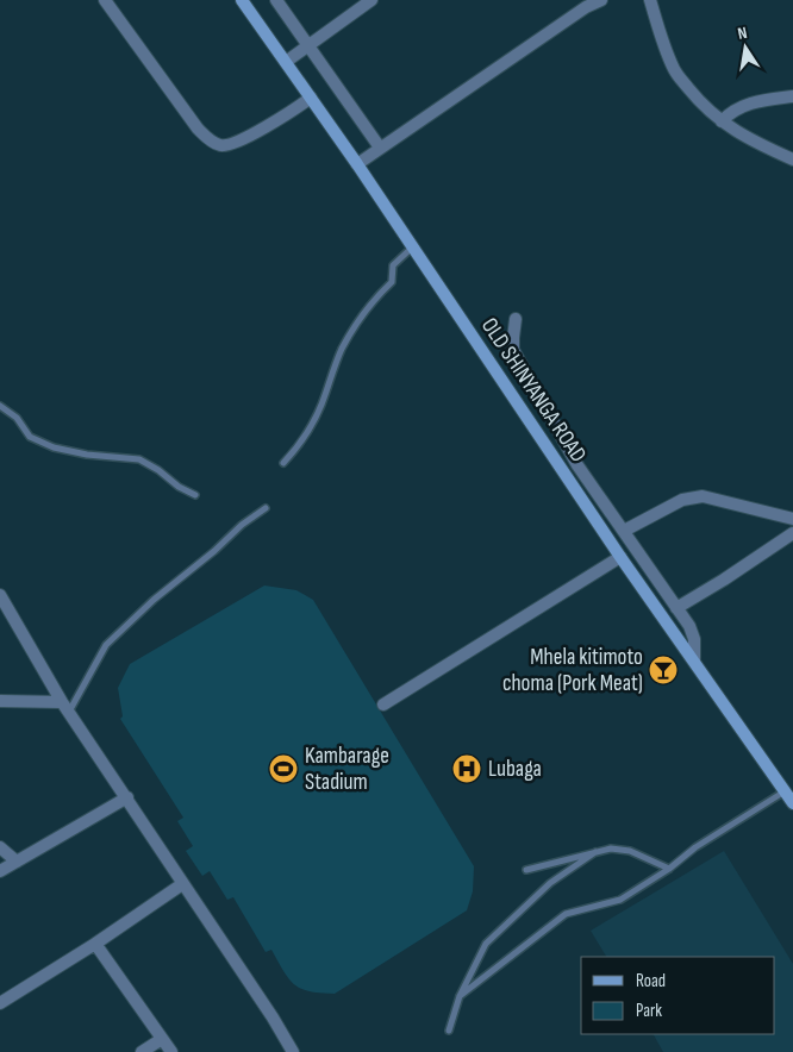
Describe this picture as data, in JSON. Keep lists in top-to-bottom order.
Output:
{
  "streets": {
    "main road": ["OLD SHINYANGA ROAD"]
  },
  "places": {
    "bar": ["Mhela kitimoto choma (Pork Meat)"],
    "sports": ["Kambarage Stadium"],
    "hospital": ["Lubaga"]
  },
  "legend": ["Road", "Park"],
  "north": "top"
}
